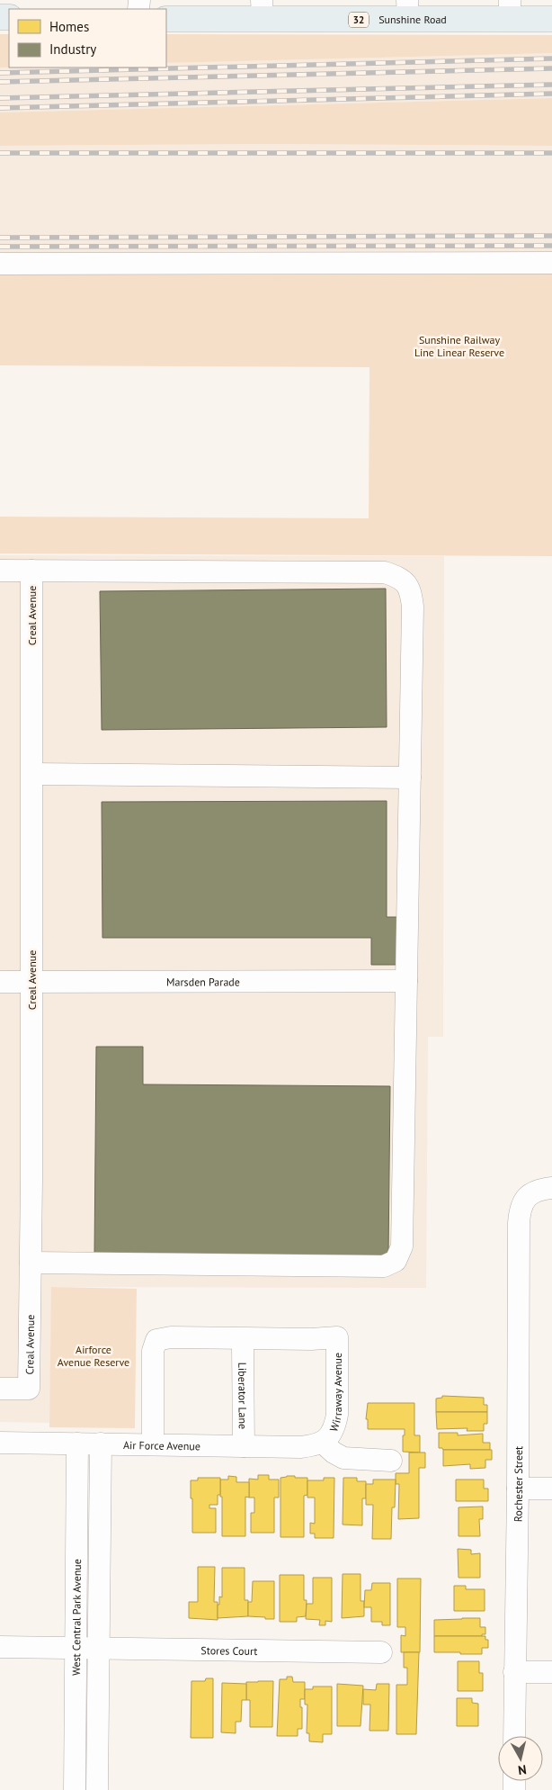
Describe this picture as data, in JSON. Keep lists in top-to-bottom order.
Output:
{
  "streets": {
    "main road": ["Sunshine Road", "32"],
    "street": [
      "Creal Avenue",
      "Marsden Parade",
      "Wirraway Avenue",
      "Liberator Lane",
      "Air Force Avenue",
      "Rochester Street",
      "West Central Park Avenue",
      "Stores Court"
    ]
  },
  "crossings": [
    ["Creal Avenue", "Marsden Parade"],
    ["Wirraway Avenue", "Air Force Avenue"],
    ["Liberator Lane", "Air Force Avenue"],
    ["Air Force Avenue", "West Central Park Avenue"],
    ["West Central Park Avenue", "Stores Court"]
  ],
  "parks": ["Sunshine Railway Line Linear Reserve", "Airforce Avenue Reserve"],
  "legend": ["Homes", "Industry"],
  "north": "bottom"
}
